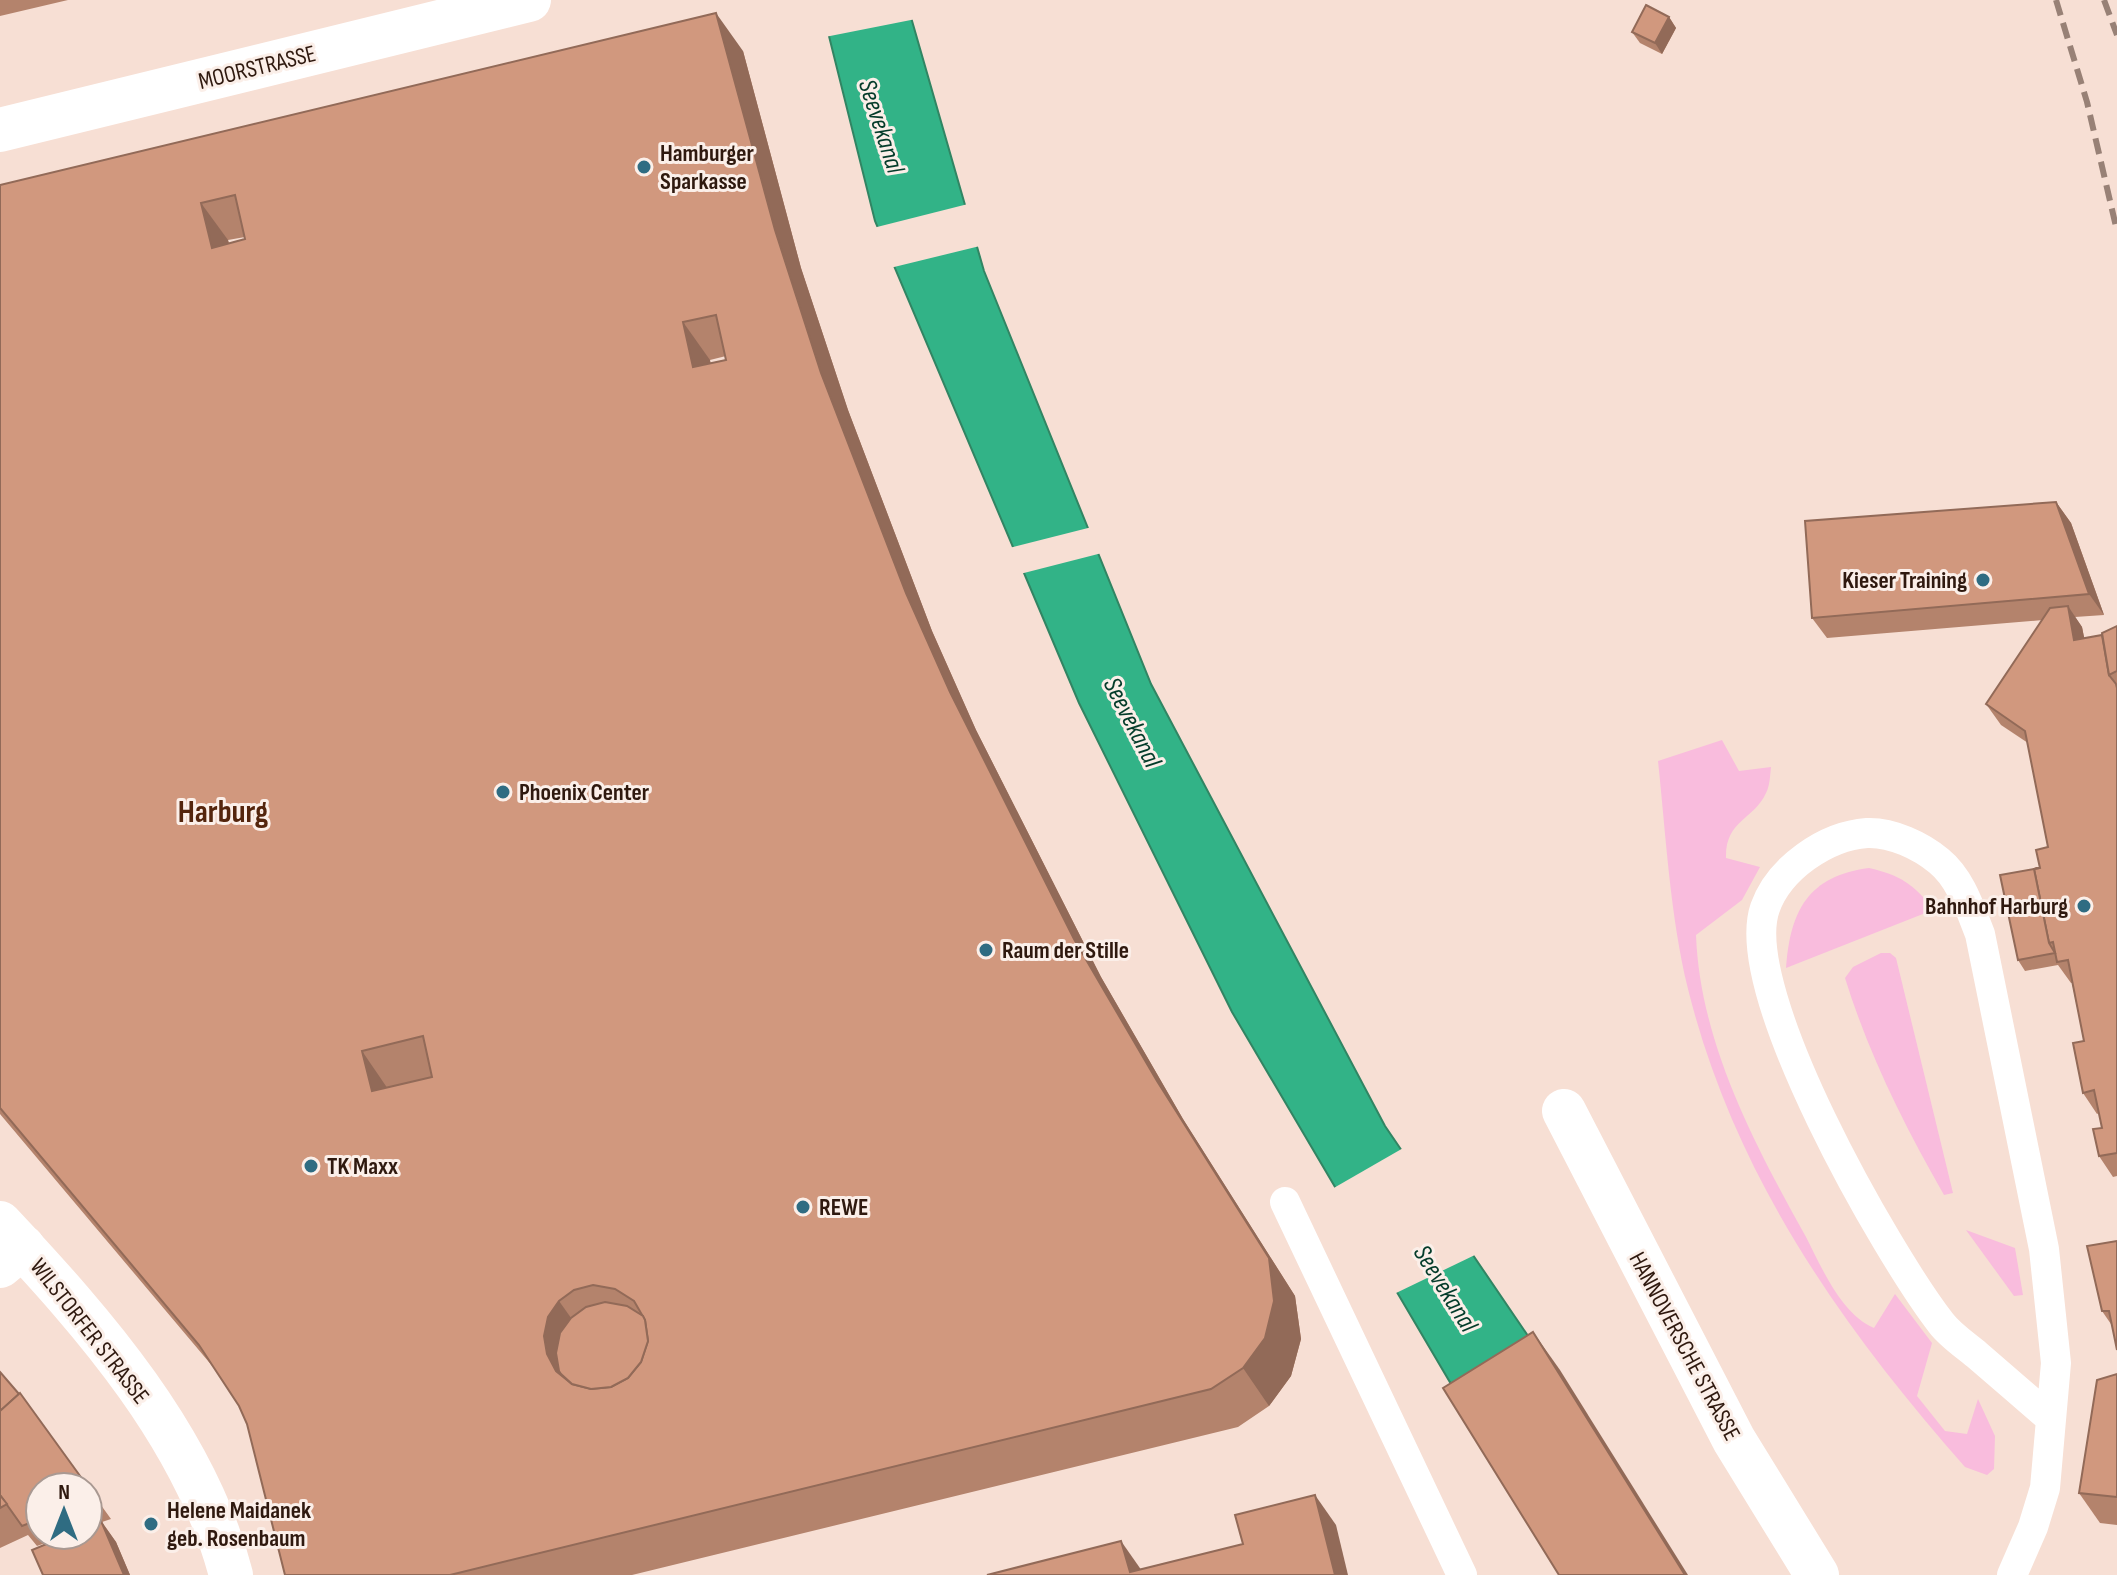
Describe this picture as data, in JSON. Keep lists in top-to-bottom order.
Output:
{
  "streets": {
    "main road": ["MOORSTRASSE", "WILSTORFER STRASSE", "HANNOVERSCHE STRASSE"]
  },
  "districts": ["Harburg"],
  "water": ["Seevekanal"],
  "places": [
    "Hamburger Sparkasse",
    "Kieser Training",
    "Phoenix Center",
    "Bahnhof Harburg",
    "Raum der Stille",
    "TK Maxx",
    "REWE",
    "Helene Maidanek geb. Rosenbaum"
  ],
  "north": "top"
}
